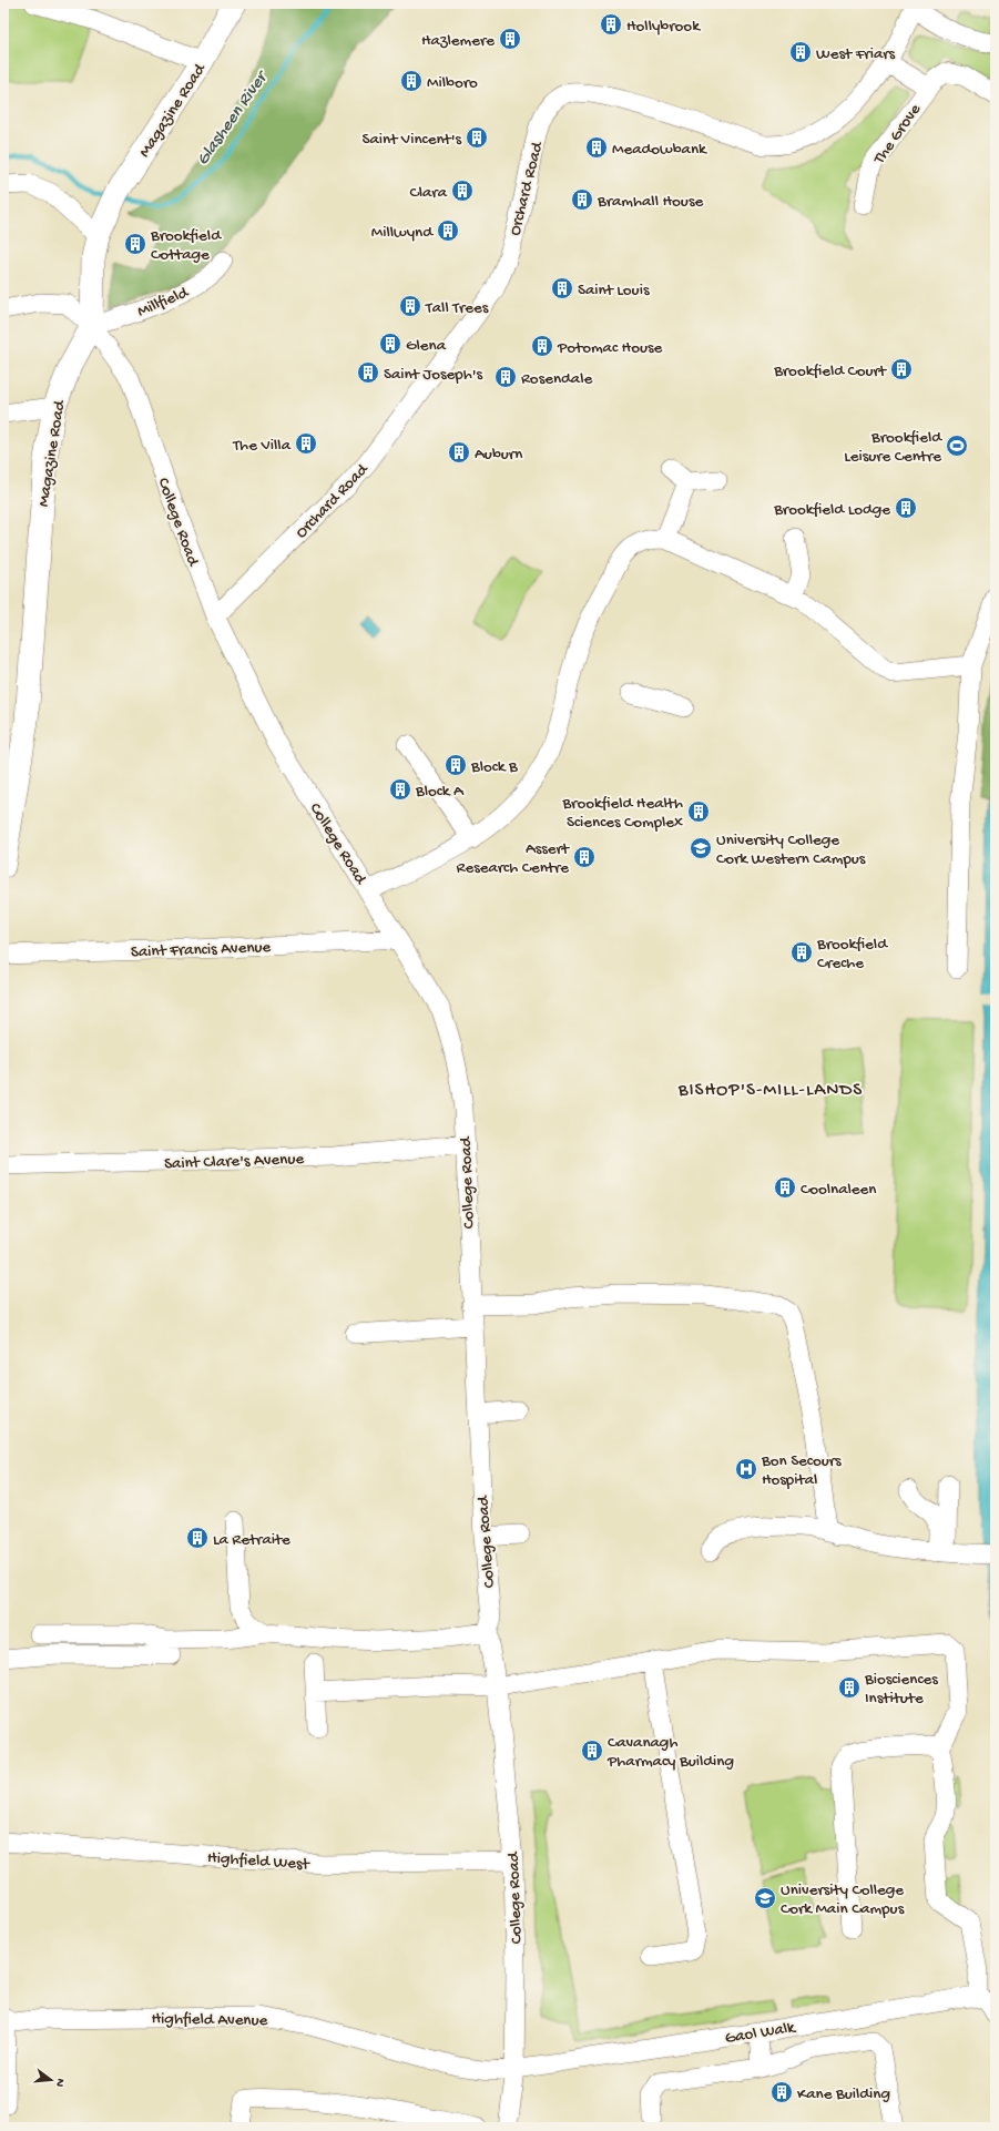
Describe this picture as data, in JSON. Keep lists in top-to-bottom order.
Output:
{
  "streets": {
    "main road": ["Magazine Road"],
    "street": [
      "The Grove",
      "Orchard Road",
      "Millfield",
      "College Road",
      "Saint Francis Avenue",
      "Saint Clare's Avenue",
      "Highfield West",
      "Highfield Avenue",
      "Gaol Walk"
    ]
  },
  "crossings": [
    ["Magazine Road", "Millfield"],
    ["Magazine Road", "College Road"],
    ["The Grove", "Orchard Road"],
    ["Orchard Road", "College Road"],
    ["Millfield", "College Road"],
    ["College Road", "Saint Francis Avenue"],
    ["College Road", "Saint Clare's Avenue"],
    ["College Road", "Highfield West"],
    ["College Road", "Highfield Avenue"],
    ["College Road", "Gaol Walk"],
    ["Highfield Avenue", "Gaol Walk"]
  ],
  "districts": ["BISHOP'S-MILL-LANDS"],
  "water": ["Glasheen River"],
  "places": {
    "building": [
      "Hollybrook",
      "Hazlemere",
      "West Friars",
      "Milboro",
      "Saint Vincent's",
      "Meadowbank",
      "Clara",
      "Bramhall House",
      "Millwynd",
      "Brookfield Cottage",
      "Saint Louis",
      "Tall Trees",
      "Glena",
      "Potomac House",
      "Brookfield Court",
      "Saint Joseph's",
      "Rosendale",
      "The Villa",
      "Auburn",
      "Brookfield Lodge",
      "Block B",
      "Block A",
      "Brookfield Health Sciences Complex",
      "Assert Research Centre",
      "Brookfield Creche",
      "Coolnaleen",
      "La Retraite",
      "Biosciences Institute",
      "Cavanagh Pharmacy Building",
      "Kane Building"
    ],
    "sports": ["Brookfield Leisure Centre"],
    "school or university": ["University College Cork Western Campus", "University College Cork Main Campus"],
    "hospital": ["Bon Secours Hospital"]
  },
  "north": "right"
}
